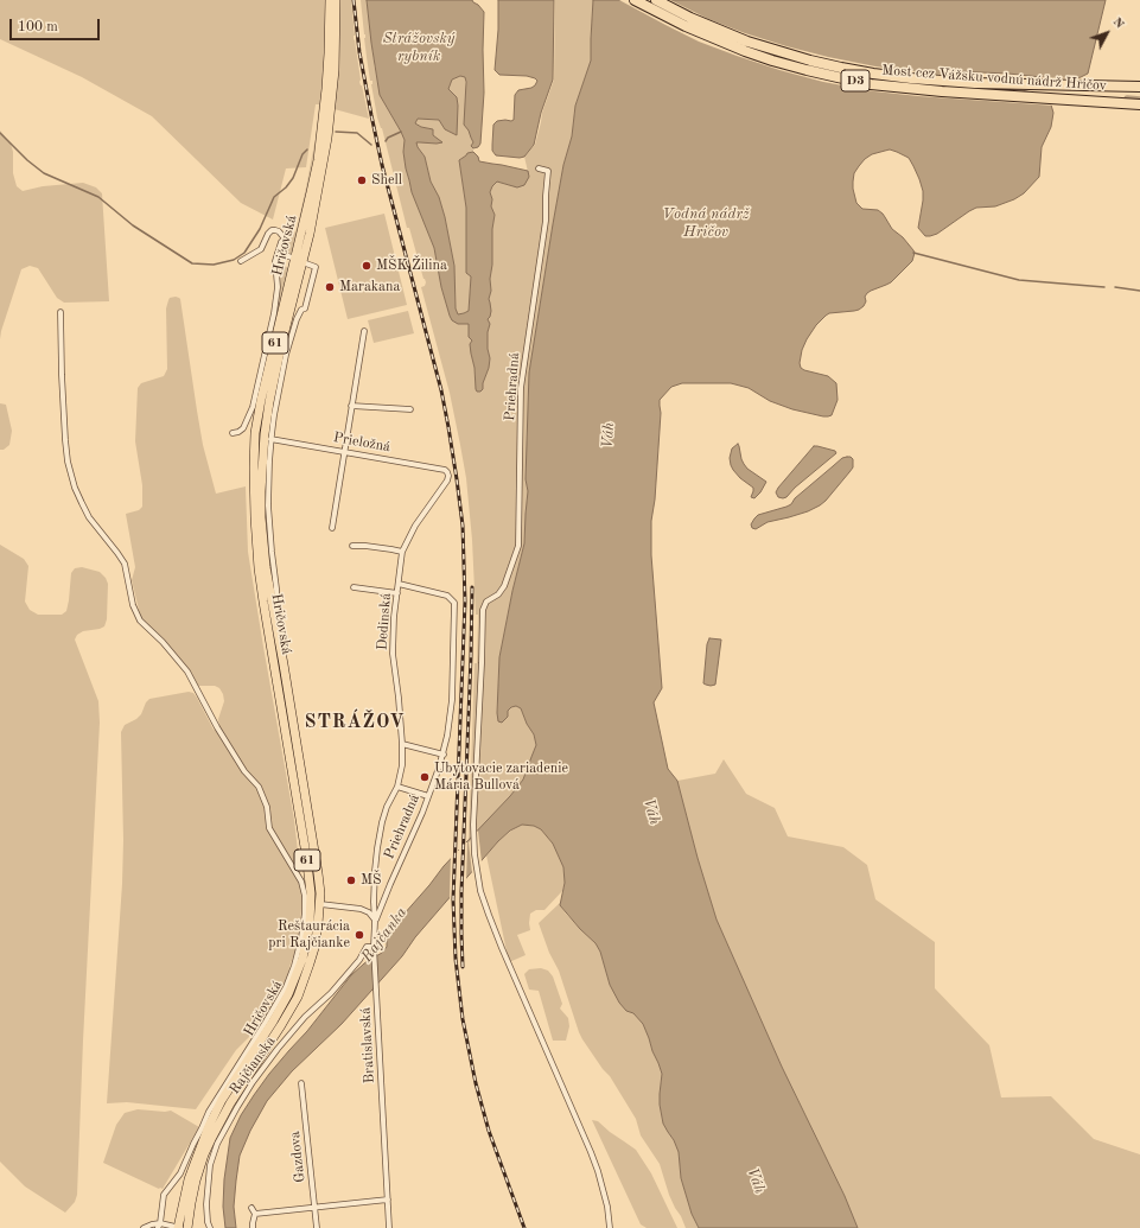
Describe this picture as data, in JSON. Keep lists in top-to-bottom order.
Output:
{
  "streets": {
    "highway": ["Most cez Vážsku vodnú nádrž Hričov", "D3"],
    "main road": ["Hričovská", "61"],
    "street": [
      "Priehradná",
      "Prieložná",
      "Dedinská",
      "Bratislavská",
      "Rajčianska",
      "Gazdova"
    ]
  },
  "crossings": [
    ["Hričovská", "Prieložná"],
    ["Priehradná", "Dedinská"],
    ["Priehradná", "Bratislavská"],
    ["Prieložná", "Dedinská"],
    ["Dedinská", "Bratislavská"],
    ["Bratislavská", "Rajčianska"]
  ],
  "districts": ["STRÁŽOV"],
  "water": [
    "Strážovský rybník",
    "Vodná nádrž Hričov",
    "Váh",
    "Rajčanka"
  ],
  "places": [
    "Shell",
    "MŠK Žilina",
    "Marakana",
    "Ubytovacie zariadenie Mária Bullová",
    "MŠ",
    "Reštaurácia pri Rajčianke"
  ],
  "scale_bar": "100 m",
  "north": "top right"
}
